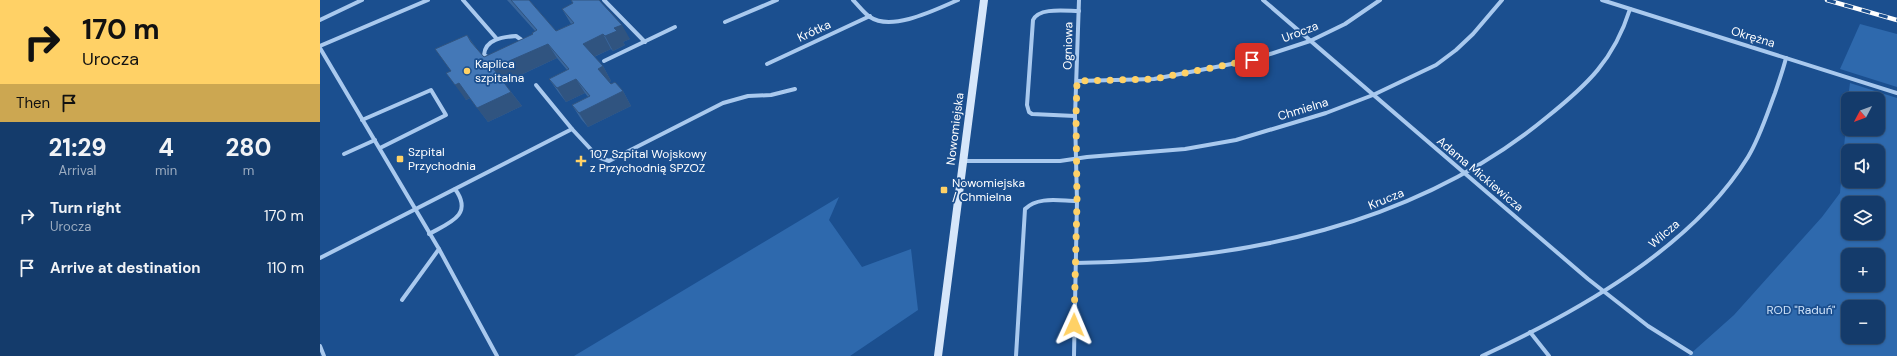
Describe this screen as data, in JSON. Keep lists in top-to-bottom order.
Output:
{
  "streets": {
    "street": [
      "Krótka",
      "Urocza",
      "Okrężna",
      "Ogniowa",
      "Chmielna",
      "Nowomiejska",
      "Adama Mickiewicza",
      "Krucza",
      "Wilcza"
    ]
  },
  "crossings": [
    ["Urocza", "Ogniowa"],
    ["Urocza", "Adama Mickiewicza"],
    ["Okrężna", "Krucza"],
    ["Okrężna", "Wilcza"],
    ["Ogniowa", "Chmielna"],
    ["Ogniowa", "Krucza"],
    ["Chmielna", "Nowomiejska"],
    ["Chmielna", "Adama Mickiewicza"],
    ["Adama Mickiewicza", "Krucza"],
    ["Adama Mickiewicza", "Wilcza"]
  ],
  "parks": ["ROD \"Raduń\""],
  "places": {
    "other": ["Kaplica szpitalna"],
    "transit": ["Szpital Przychodnia", "Nowomiejska / Chmielna"],
    "health": ["107 Szpital Wojskowy z Przychodnią SPZOZ"]
  },
  "north": "bottom left",
  "page": {
    "turn": ["170 m", "Urocza"],
    "then": "Then",
    "map_buttons": ["+", "−"],
    "eta": [
      "21:29",
      "Arrival",
      "4",
      "min",
      "280",
      "m"
    ],
    "list": [
      {
        "name": "Turn right",
        "note": "Urocza",
        "value": "170 m"
      },
      {
        "name": "Arrive at destination",
        "value": "110 m"
      }
    ]
  }
}
